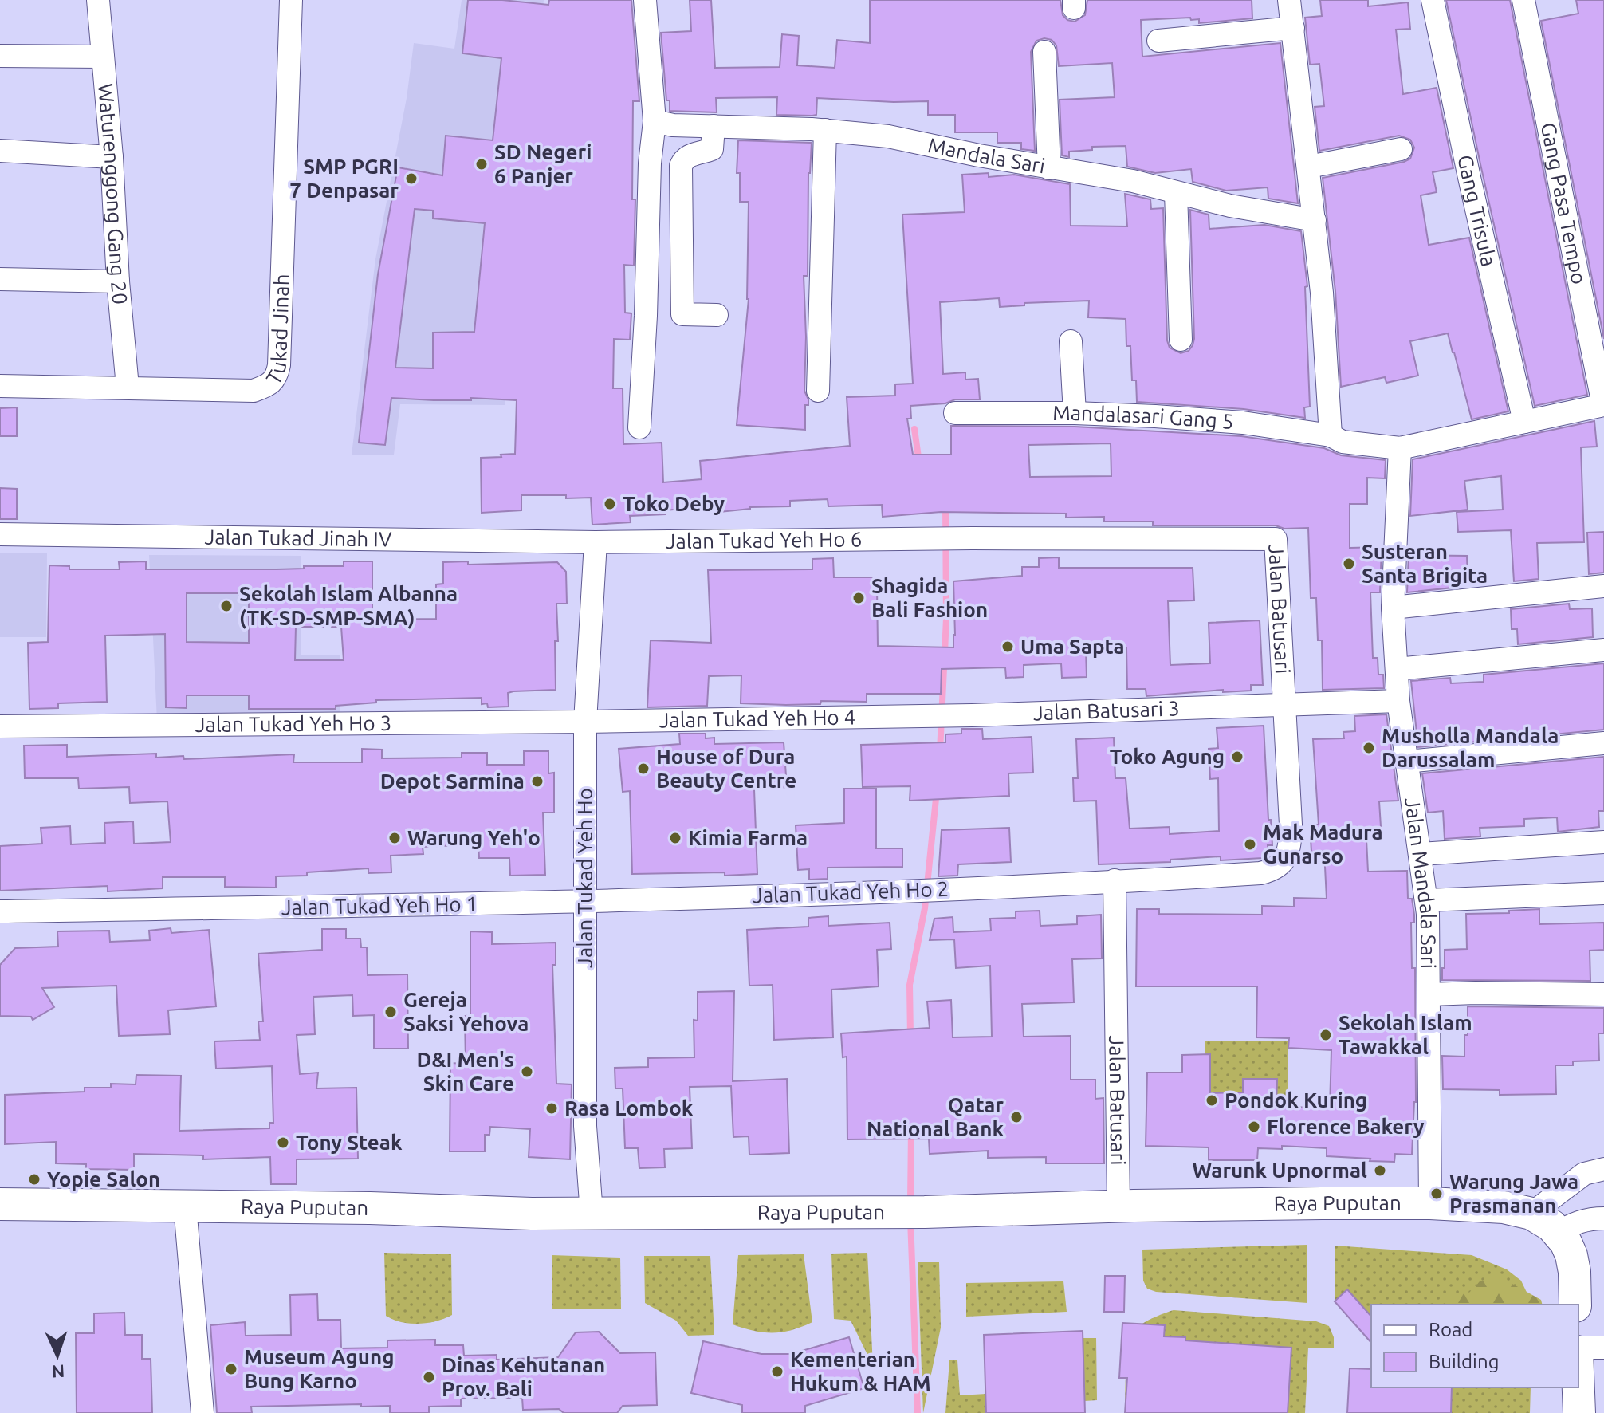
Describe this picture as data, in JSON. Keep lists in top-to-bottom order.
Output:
{
  "streets": {
    "main road": ["Raya Puputan"],
    "street": [
      "Mandala Sari",
      "Waturenggong Gang 20",
      "Gang Pasa Tempo",
      "Gang Trisula",
      "Tukad Jinah",
      "Mandalasari Gang 5",
      "Jalan Tukad Jinah IV",
      "Jalan Tukad Yeh Ho 6",
      "Jalan Batusari",
      "Jalan Batusari 3",
      "Jalan Tukad Yeh Ho 4",
      "Jalan Tukad Yeh Ho 3",
      "Jalan Tukad Yeh Ho",
      "Jalan Mandala Sari",
      "Jalan Tukad Yeh Ho 2",
      "Jalan Tukad Yeh Ho 1"
    ]
  },
  "crossings": [
    ["Waturenggong Gang 20", "Tukad Jinah"],
    ["Jalan Tukad Jinah IV", "Jalan Tukad Yeh Ho 6"],
    ["Jalan Tukad Jinah IV", "Jalan Tukad Yeh Ho"],
    ["Jalan Tukad Yeh Ho 6", "Jalan Batusari"],
    ["Jalan Tukad Yeh Ho 6", "Jalan Tukad Yeh Ho"],
    ["Jalan Batusari", "Jalan Batusari 3"],
    ["Jalan Batusari", "Jalan Tukad Yeh Ho 2"],
    ["Jalan Batusari", "Raya Puputan"],
    ["Jalan Batusari 3", "Jalan Tukad Yeh Ho 4"],
    ["Jalan Batusari 3", "Jalan Mandala Sari"],
    ["Jalan Tukad Yeh Ho 4", "Jalan Tukad Yeh Ho 3"],
    ["Jalan Tukad Yeh Ho 4", "Jalan Tukad Yeh Ho"],
    ["Jalan Tukad Yeh Ho 3", "Jalan Tukad Yeh Ho"],
    ["Jalan Tukad Yeh Ho", "Jalan Tukad Yeh Ho 2"],
    ["Jalan Tukad Yeh Ho", "Jalan Tukad Yeh Ho 1"],
    ["Jalan Tukad Yeh Ho", "Raya Puputan"],
    ["Jalan Mandala Sari", "Raya Puputan"],
    ["Jalan Tukad Yeh Ho 2", "Jalan Tukad Yeh Ho 1"]
  ],
  "places": [
    "SD Negeri 6 Panjer",
    "SMP PGRI 7 Denpasar",
    "Toko Deby",
    "Susteran Santa Brigita",
    "Shagida Bali Fashion",
    "Sekolah Islam Albanna (TK-SD-SMP-SMA)",
    "Uma Sapta",
    "Musholla Mandala Darussalam",
    "Toko Agung",
    "House of Dura Beauty Centre",
    "Depot Sarmina",
    "Warung Yeh'o",
    "Kimia Farma",
    "Mak Madura Gunarso",
    "Gereja Saksi Yehova",
    "Sekolah Islam Tawakkal",
    "D&I Men's Skin Care",
    "Pondok Kuring",
    "Rasa Lombok",
    "Qatar National Bank",
    "Florence Bakery",
    "Tony Steak",
    "Warunk Upnormal",
    "Yopie Salon",
    "Warung Jawa Prasmanan",
    "Museum Agung Bung Karno",
    "Kementerian Hukum & HAM",
    "Dinas Kehutanan Prov. Bali"
  ],
  "legend": ["Road", "Building"],
  "north": "bottom"
}
